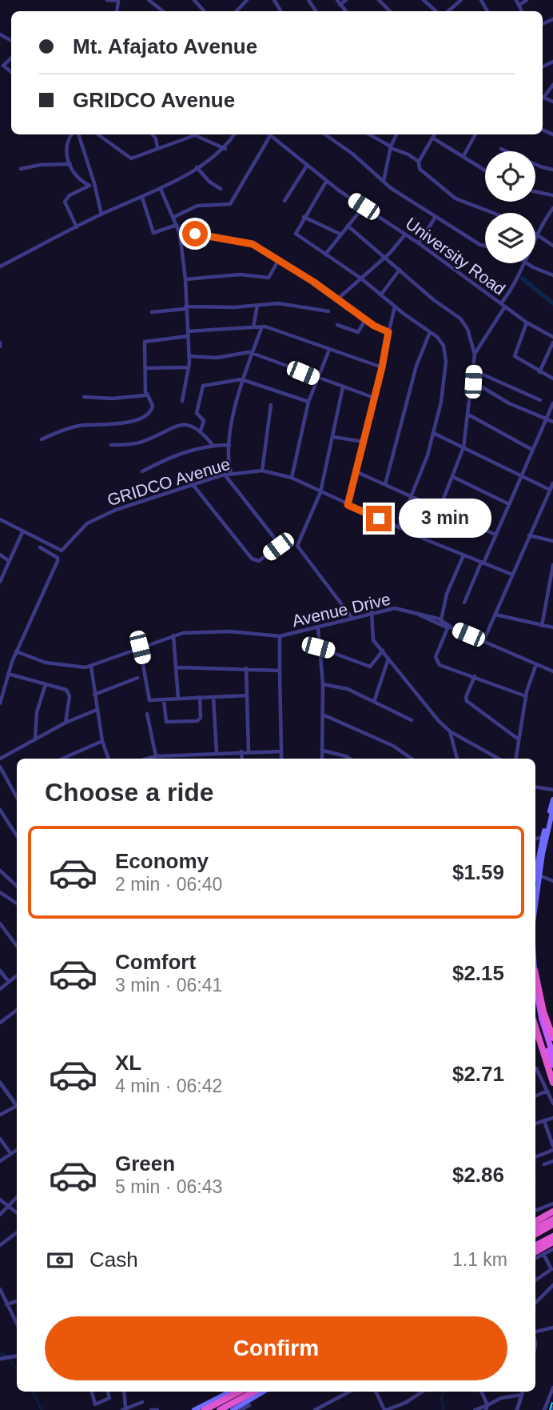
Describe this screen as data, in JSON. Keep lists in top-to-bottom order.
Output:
{
  "streets": {
    "street": ["University Road", "GRIDCO Avenue", "Avenue Drive"]
  },
  "page": {
    "banner": ["Mt. Afajato Avenue", "GRIDCO Avenue"],
    "bubble": "3 min",
    "heading": "Choose a ride",
    "list": [
      {
        "name": "Economy",
        "note": "2 min · 06:40",
        "value": "$1.59"
      },
      {
        "name": "Comfort",
        "note": "3 min · 06:41",
        "value": "$2.15"
      },
      {
        "name": "XL",
        "note": "4 min · 06:42",
        "value": "$2.71"
      },
      {
        "name": "Green",
        "note": "5 min · 06:43",
        "value": "$2.86"
      }
    ],
    "pay": ["Cash", "1.1 km"],
    "buttons": "Confirm"
  }
}
